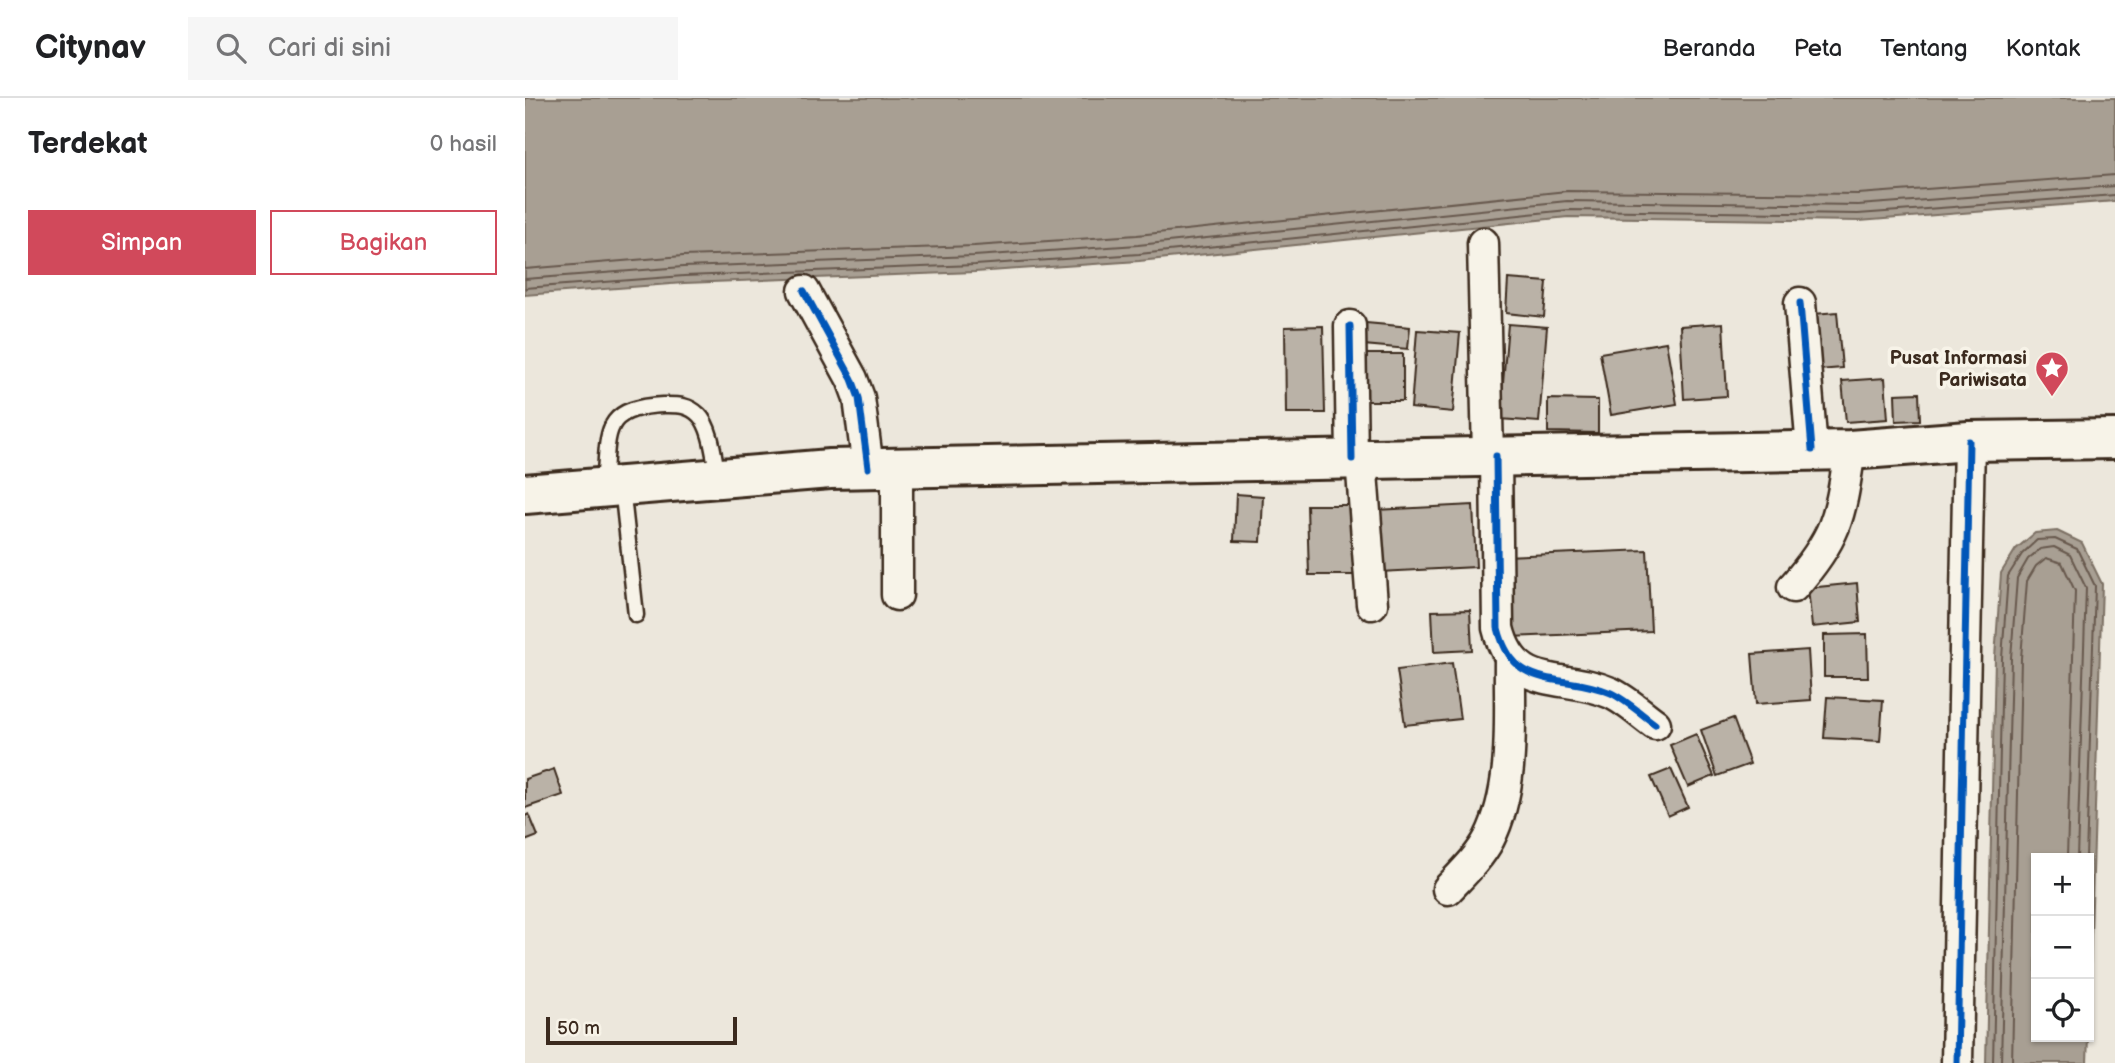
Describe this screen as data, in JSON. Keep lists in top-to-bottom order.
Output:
{
  "places": {
    "place": ["Pusat Informasi Pariwisata"]
  },
  "scale_bar": "50 m",
  "page": {
    "header": "Citynav",
    "search": "Cari di sini",
    "nav": [
      "Beranda",
      "Peta",
      "Tentang",
      "Kontak"
    ],
    "heading": ["Terdekat", "0 hasil"],
    "buttons": ["Simpan", "Bagikan"],
    "map_buttons": ["+", "−"],
    "scale": "50 m"
  }
}
